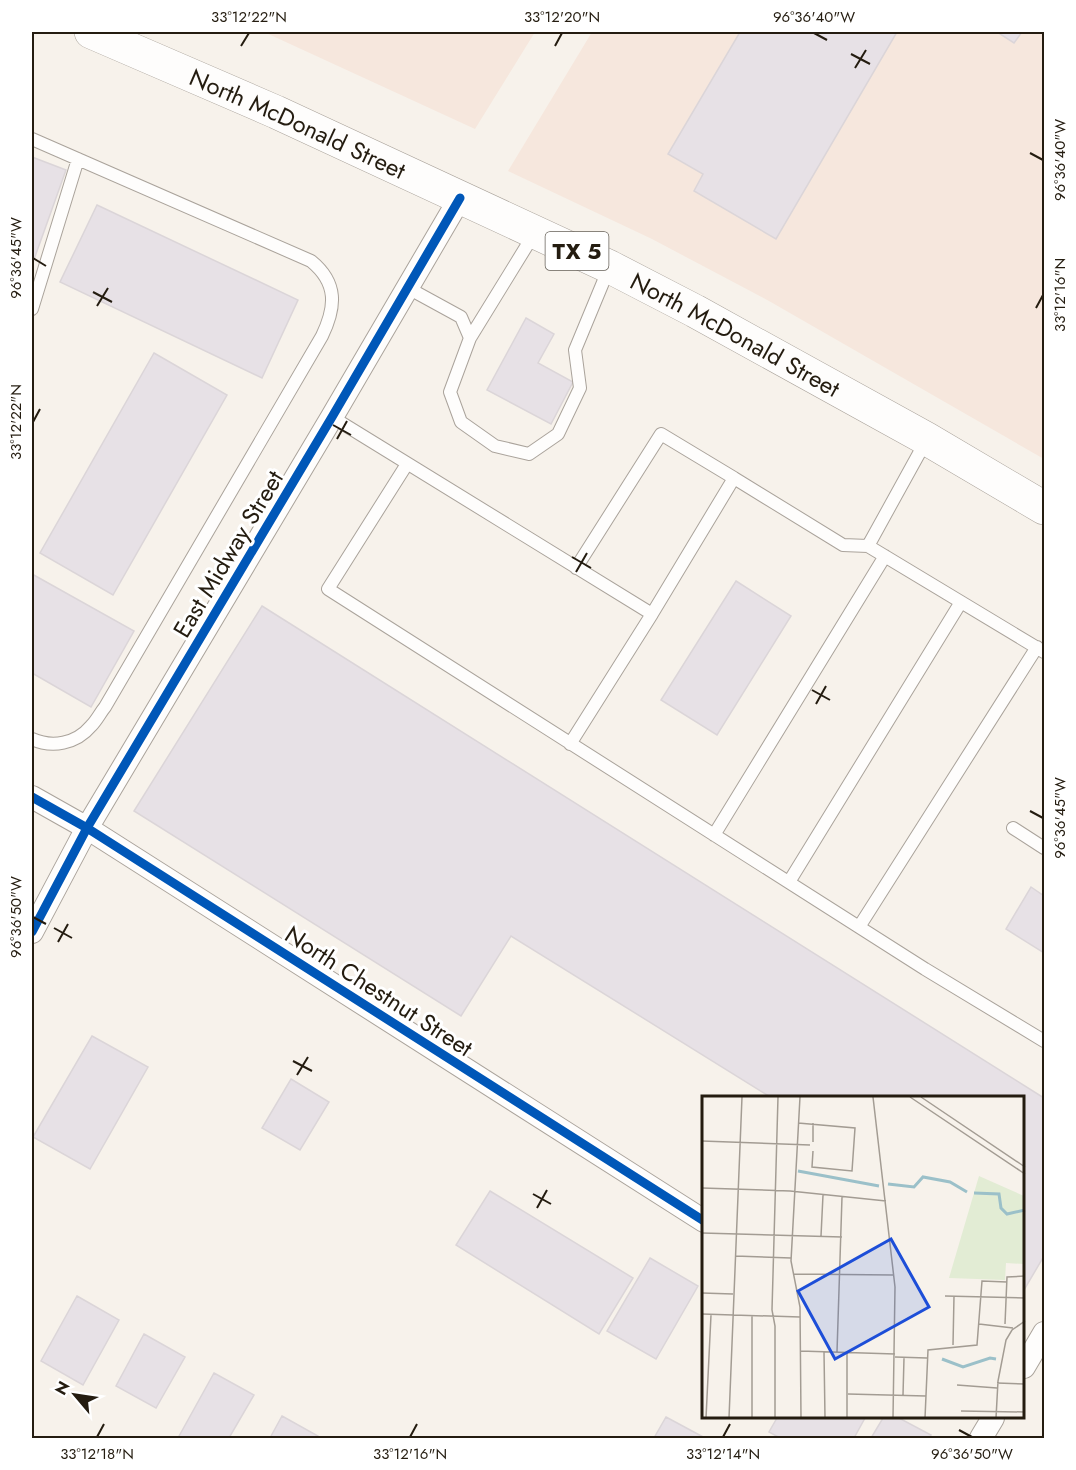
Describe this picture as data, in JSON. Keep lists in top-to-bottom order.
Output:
{
  "streets": {
    "main road": ["North McDonald Street", "TX 5"],
    "street": ["East Midway Street", "North Chestnut Street"]
  },
  "crossings": [
    ["North McDonald Street", "East Midway Street"],
    ["East Midway Street", "North Chestnut Street"]
  ],
  "north": "top left",
  "coordinates": [
    "33°12'22\"N",
    "33°12'20\"N",
    "96°36'40\"W",
    "96°36'45\"W",
    "33°12'16\"N",
    "96°36'50\"W",
    "33°12'18\"N",
    "33°12'14\"N"
  ]
}
